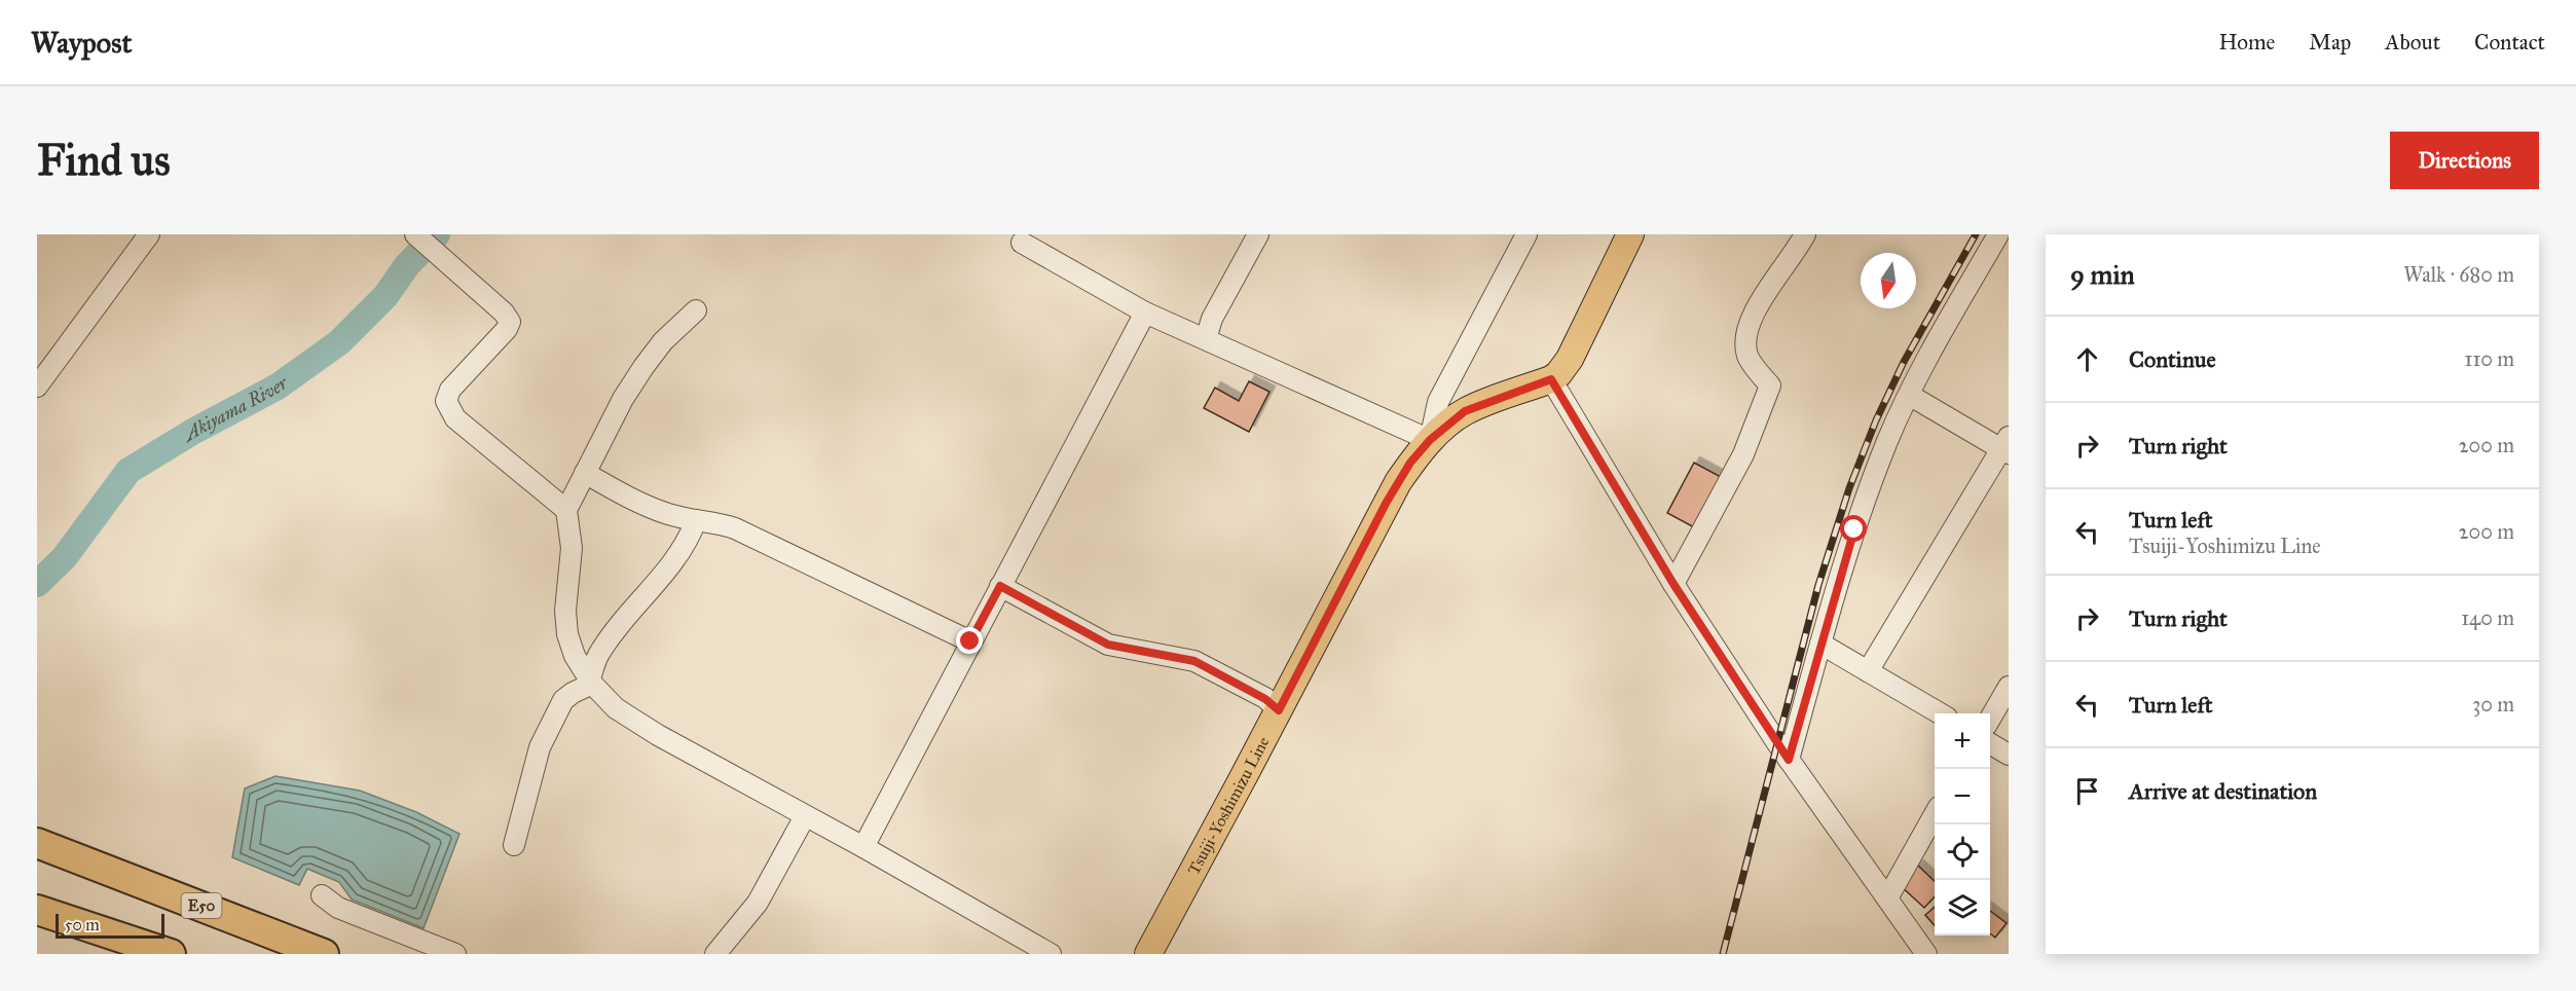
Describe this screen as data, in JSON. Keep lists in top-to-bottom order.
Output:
{
  "streets": {
    "highway": ["E50"],
    "main road": ["Tsuiji-Yoshimizu Line"]
  },
  "water": ["Akiyama River"],
  "scale_bar": "50 m",
  "north": "bottom",
  "page": {
    "header": "Waypost",
    "nav": [
      "Home",
      "Map",
      "About",
      "Contact"
    ],
    "buttons": "Directions",
    "title": "Find us",
    "heading": ["9 min", "Walk · 680 m"],
    "list": [
      ["Continue", "110 m"],
      ["Turn right", "200 m"],
      ["Turn left", "Tsuiji-Yoshimizu Line", "200 m"],
      ["Turn right", "140 m"],
      ["Turn left", "30 m"],
      "Arrive at destination"
    ],
    "map_buttons": ["+", "−"],
    "scale": "50 m"
  }
}
